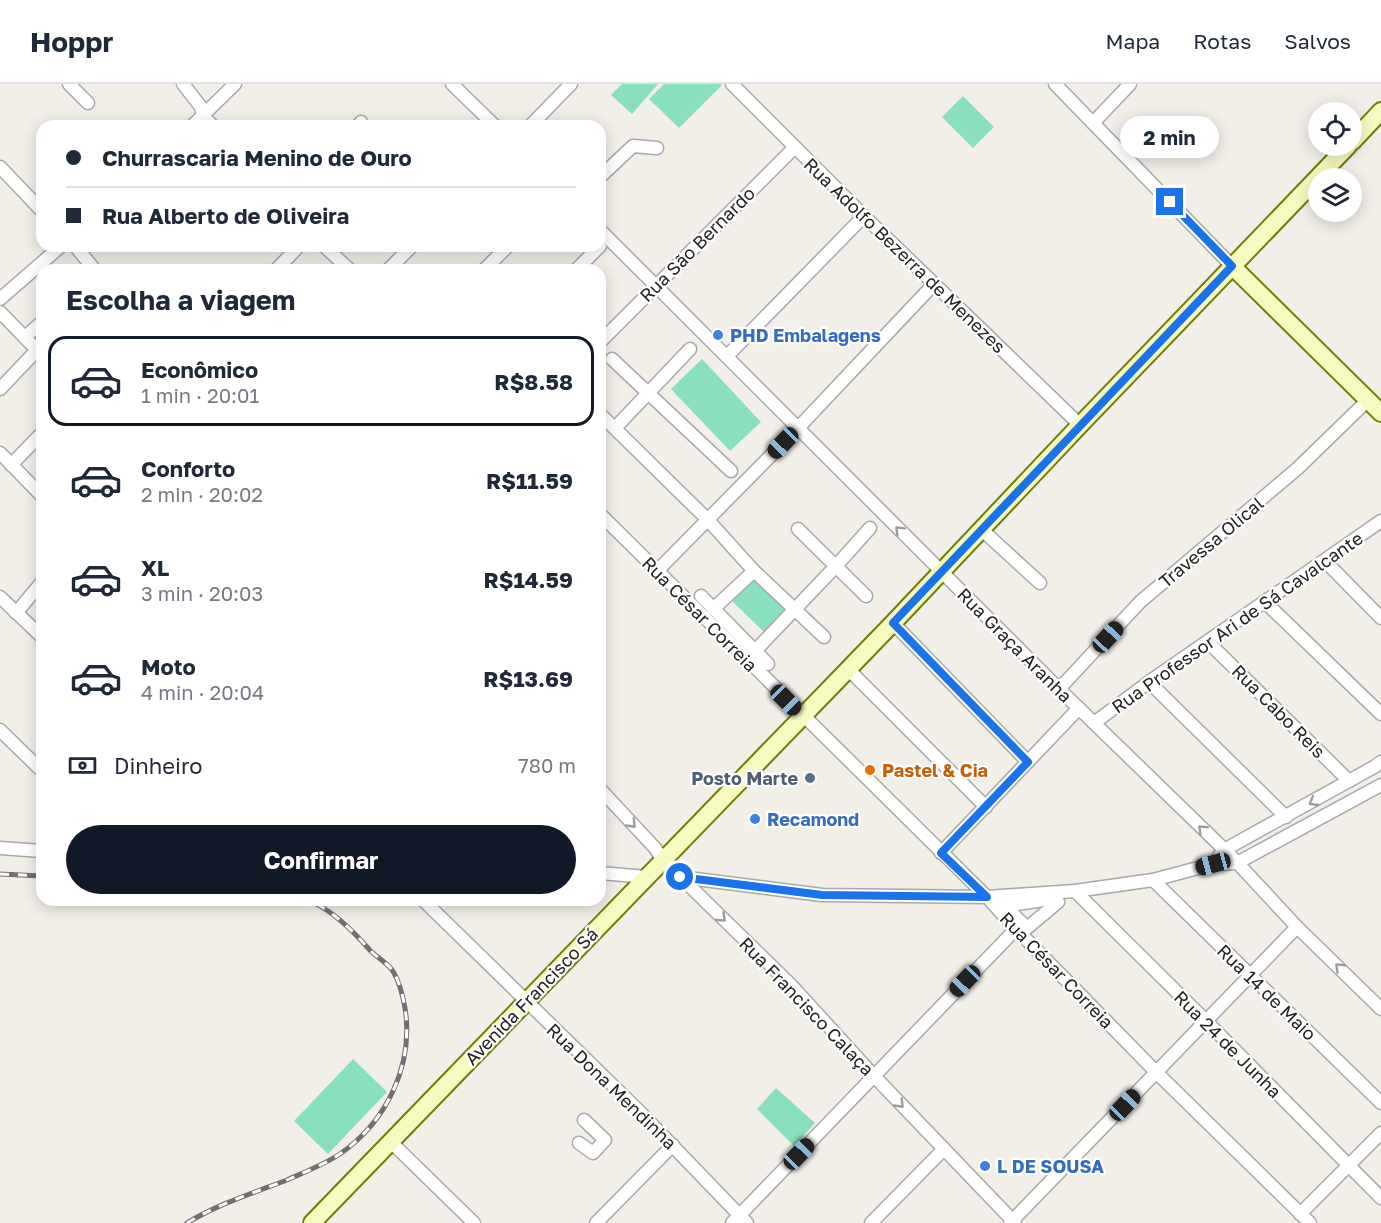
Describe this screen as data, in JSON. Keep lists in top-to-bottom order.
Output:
{
  "streets": {
    "main road": ["Avenida Francisco Sá"],
    "street": [
      "Rua São Bernardo",
      "Rua Adolfo Bezerra de Menezes",
      "Travessa Olical",
      "Rua César Correia",
      "Rua Professor Ari de Sá Cavalcante",
      "Rua Graça Aranha",
      "Rua Cabo Reis",
      "Rua 14 de Maio",
      "Rua Francisco Calaça",
      "Rua 24 de Junha",
      "Rua Dona Mendinha"
    ]
  },
  "crossings": [
    ["Rua São Bernardo", "Rua Adolfo Bezerra de Menezes"],
    ["Rua São Bernardo", "Rua Graça Aranha"],
    ["Rua Adolfo Bezerra de Menezes", "Avenida Francisco Sá"],
    ["Travessa Olical", "Rua Graça Aranha"],
    ["Rua César Correia", "Avenida Francisco Sá"],
    ["Rua Professor Ari de Sá Cavalcante", "Rua Graça Aranha"],
    ["Rua Professor Ari de Sá Cavalcante", "Rua Cabo Reis"],
    ["Rua Graça Aranha", "Avenida Francisco Sá"],
    ["Avenida Francisco Sá", "Rua Francisco Calaça"],
    ["Avenida Francisco Sá", "Rua Dona Mendinha"]
  ],
  "one_way": ["Rua Francisco Calaça"],
  "places": [
    "PHD Embalagens",
    "Pastel & Cia",
    "Posto Marte",
    "Recamond",
    "L DE SOUSA"
  ],
  "page": {
    "header": "Hoppr",
    "nav": ["Mapa", "Rotas", "Salvos"],
    "bubble": "2 min",
    "banner": ["Churrascaria Menino de Ouro", "Rua Alberto de Oliveira"],
    "heading": "Escolha a viagem",
    "list": [
      {
        "name": "Econômico",
        "note": "1 min · 20:01",
        "value": "R$8.58"
      },
      {
        "name": "Conforto",
        "note": "2 min · 20:02",
        "value": "R$11.59"
      },
      {
        "name": "XL",
        "note": "3 min · 20:03",
        "value": "R$14.59"
      },
      {
        "name": "Moto",
        "note": "4 min · 20:04",
        "value": "R$13.69"
      }
    ],
    "pay": ["Dinheiro", "780 m"],
    "buttons": "Confirmar"
  }
}
